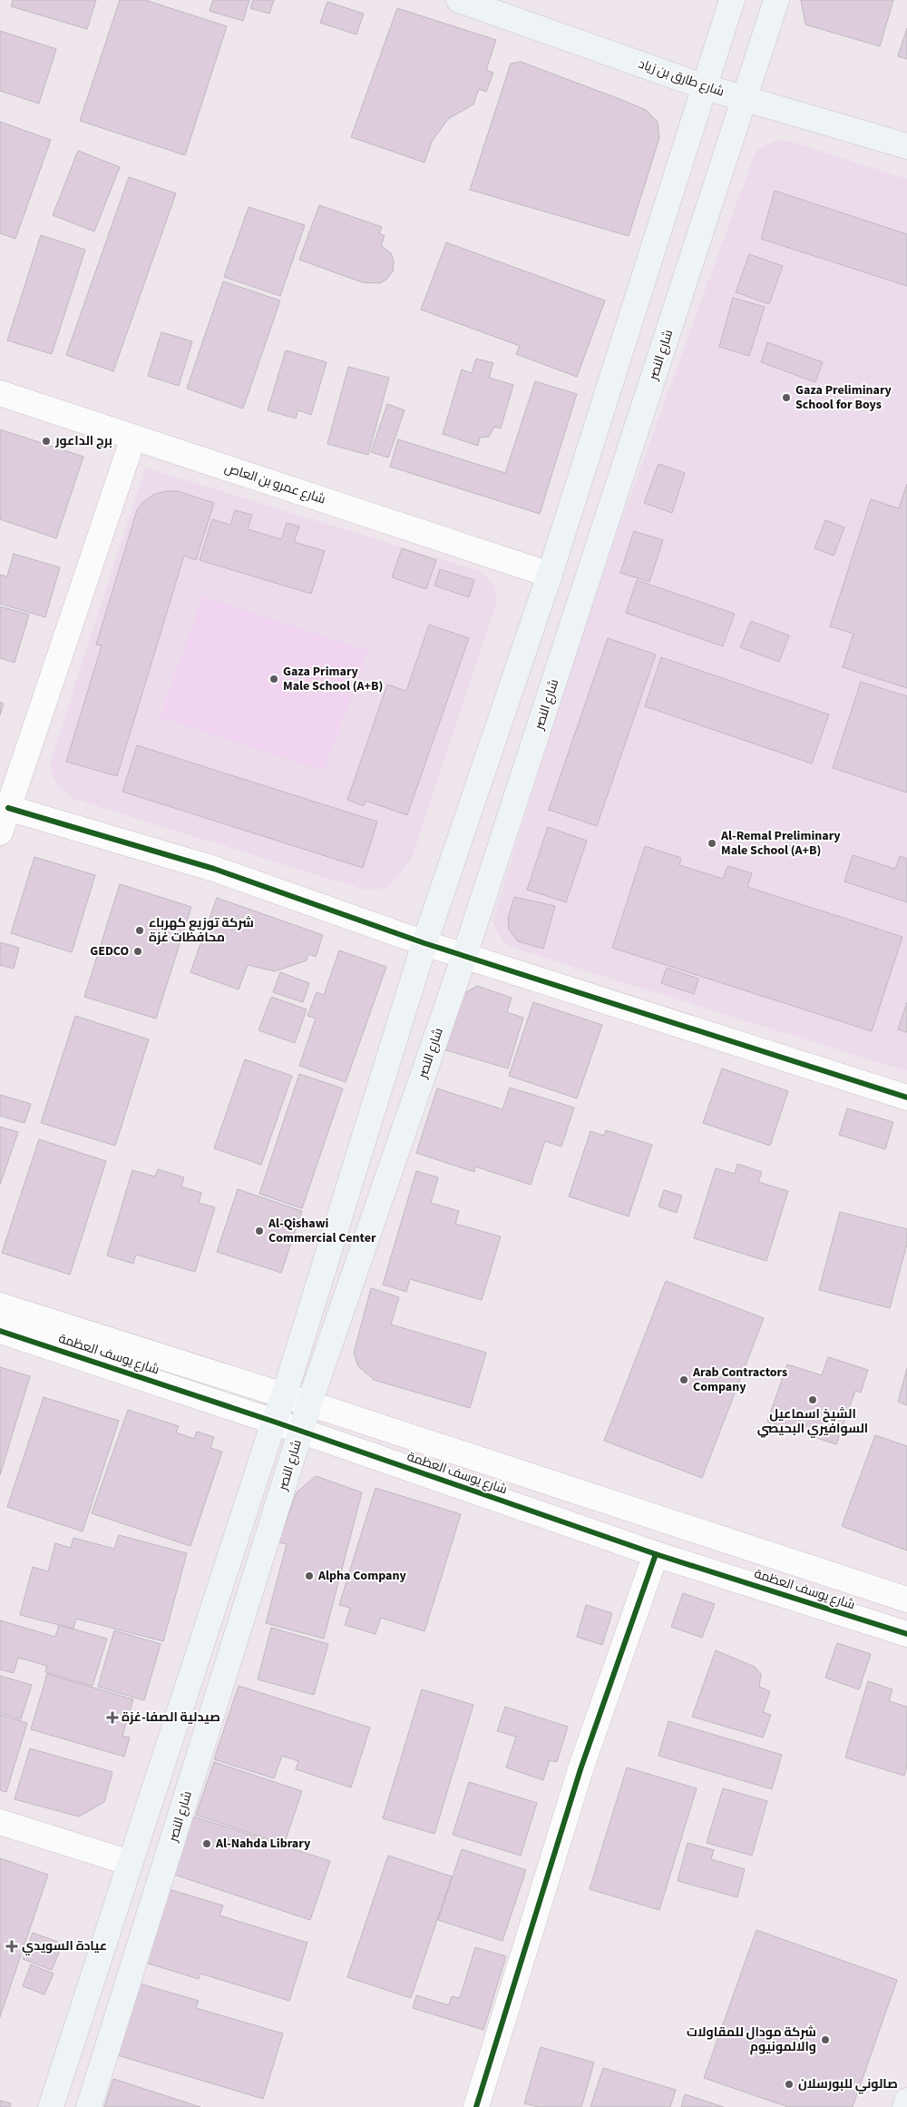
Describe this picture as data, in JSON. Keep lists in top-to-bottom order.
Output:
{
  "streets": {
    "main road": ["شارع طارق بن زياد", "شارع النصر"],
    "street": ["شارع عمرو بن العاص", "شارع يوسف العظمة"]
  },
  "crossings": [
    ["شارع طارق بن زياد", "شارع النصر"],
    ["شارع النصر", "شارع يوسف العظمة"]
  ],
  "places": {
    "other": [
      "Gaza Preliminary School for Boys",
      "برج الداعور",
      "Gaza Primary Male School (A+B)",
      "Al-Remal Preliminary Male School (A+B)",
      "شركة توزيع كهرباء محافظات غزة",
      "GEDCO",
      "Al-Qishawi Commercial Center",
      "Arab Contractors Company",
      "الشيخ اسماعيل السوافيري البحيصي",
      "Alpha Company",
      "Al-Nahda Library",
      "شركة مودال للمقاولات والالمونيوم",
      "صالوني للبورسلان"
    ],
    "health": ["صيدلية الصفا-غزة", "عيادة السويدي"]
  }
}
